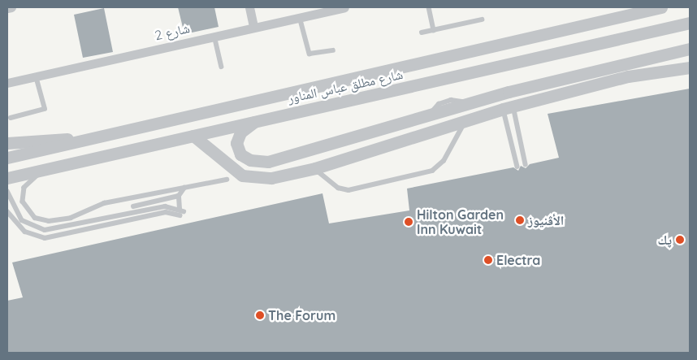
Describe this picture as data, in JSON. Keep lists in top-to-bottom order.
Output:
{
  "streets": {
    "street": ["شارع 2", "شارع مطلق عباس المناور"]
  },
  "places": [
    "الأڤنيوز",
    "Hilton Garden Inn Kuwait",
    "پك",
    "Electra",
    "The Forum"
  ]
}
